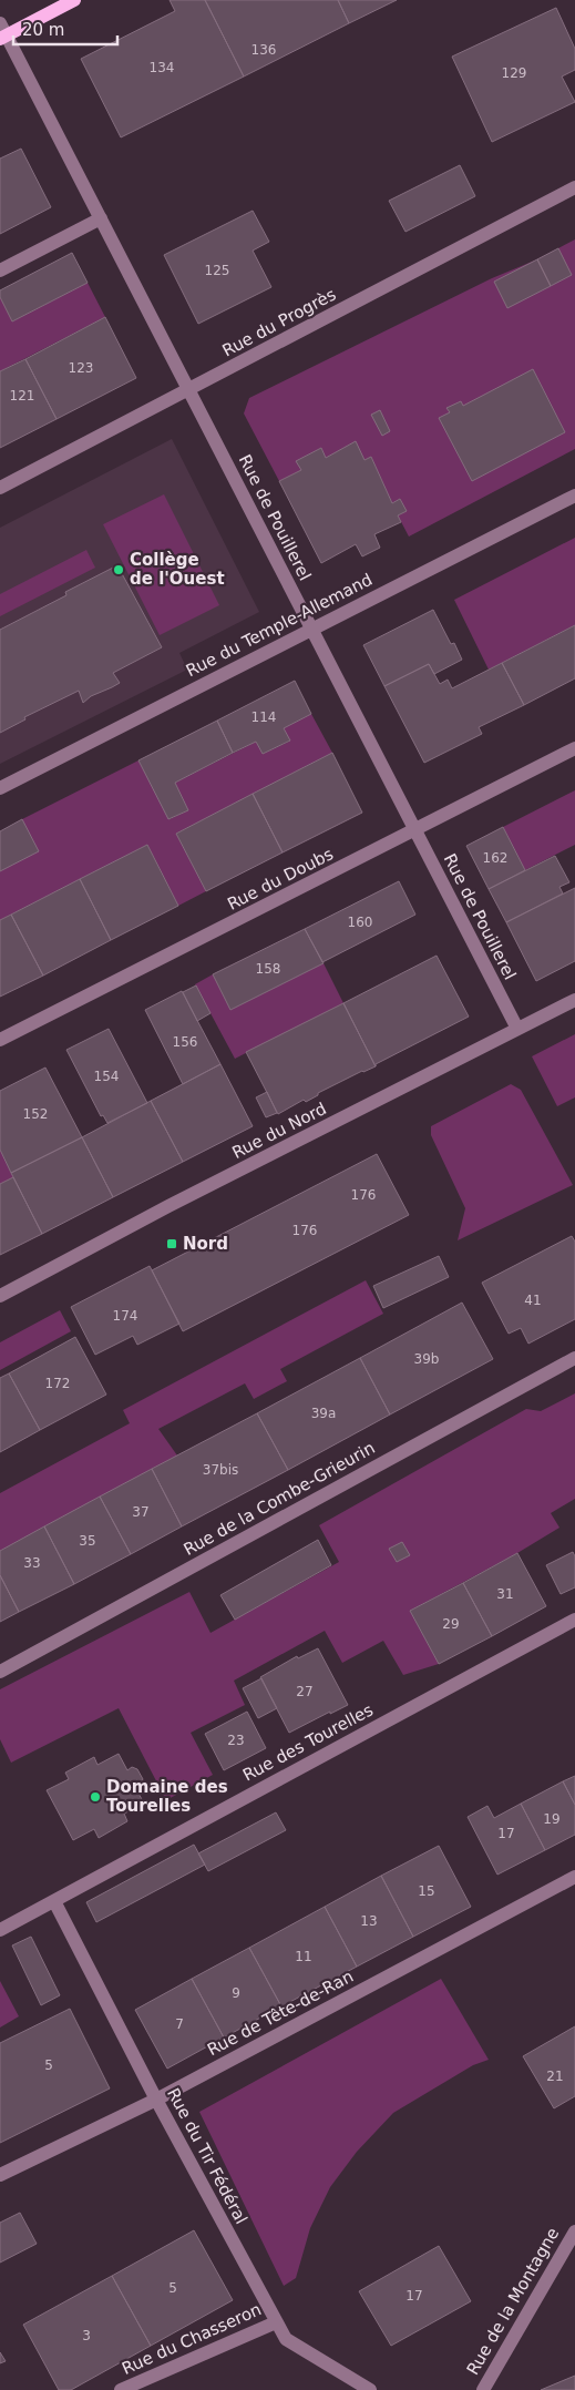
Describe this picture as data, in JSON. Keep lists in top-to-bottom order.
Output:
{
  "streets": {
    "street": [
      "Rue du Progrès",
      "Rue de Pouillerel",
      "Rue du Temple-Allemand",
      "Rue du Doubs",
      "Rue du Nord",
      "Rue de la Combe-Grieurin",
      "Rue des Tourelles",
      "Rue de Tête-de-Ran",
      "Rue du Tir Fédéral",
      "Rue de la Montagne",
      "Rue du Chasseron"
    ]
  },
  "crossings": [
    ["Rue du Progrès", "Rue de Pouillerel"],
    ["Rue de Pouillerel", "Rue du Temple-Allemand"],
    ["Rue de Pouillerel", "Rue du Doubs"],
    ["Rue de Pouillerel", "Rue du Nord"],
    ["Rue des Tourelles", "Rue du Tir Fédéral"],
    ["Rue de Tête-de-Ran", "Rue du Tir Fédéral"],
    ["Rue du Tir Fédéral", "Rue du Chasseron"]
  ],
  "places": {
    "other": ["Collège de l'Ouest", "Domaine des Tourelles"],
    "transit": ["Nord"]
  },
  "house_numbers": [
    "136",
    "134",
    "129",
    "125",
    "123",
    "121",
    "114",
    "162",
    "160",
    "158",
    "156",
    "154",
    "152",
    "176",
    "176",
    "41",
    "174",
    "39b",
    "172",
    "39a",
    "37bis",
    "37",
    "35",
    "33",
    "31",
    "29",
    "27",
    "23",
    "19",
    "17",
    "15",
    "13",
    "11",
    "9",
    "7",
    "5",
    "21",
    "5",
    "17",
    "3"
  ],
  "scale_bar": "20 m"
}
